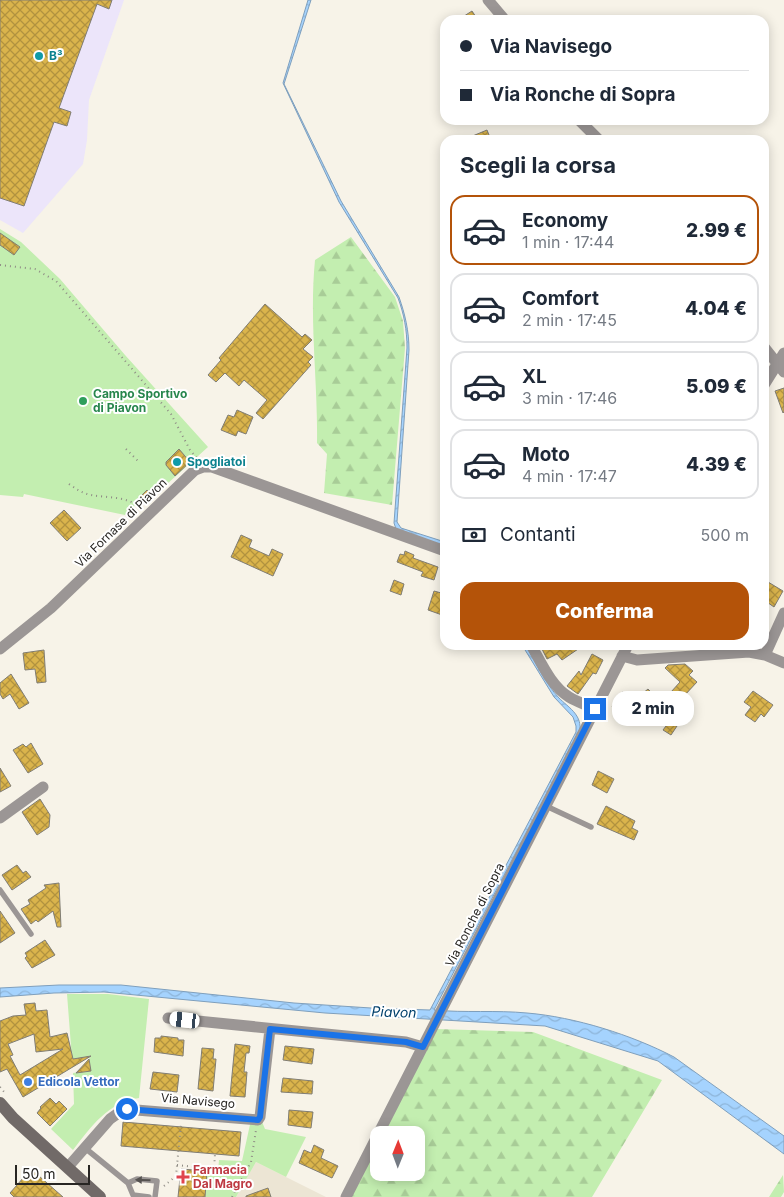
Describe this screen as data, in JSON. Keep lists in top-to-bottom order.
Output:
{
  "streets": {
    "street": ["Via Fornase di Piavon", "Via Ronche di Sopra", "Via Navisego"]
  },
  "water": ["Piavon"],
  "places": {
    "other": [
      "B³",
      "Campo Sportivo di Piavon",
      "Spogliatoi",
      "Edicola Vettor"
    ],
    "health": ["Farmacia Dal Magro"]
  },
  "scale_bar": "50 m",
  "north": "top",
  "page": {
    "banner": ["Via Navisego", "Via Ronche di Sopra"],
    "heading": "Scegli la corsa",
    "list": [
      {
        "name": "Economy",
        "note": "1 min · 17:44",
        "value": "2.99 €"
      },
      {
        "name": "Comfort",
        "note": "2 min · 17:45",
        "value": "4.04 €"
      },
      {
        "name": "XL",
        "note": "3 min · 17:46",
        "value": "5.09 €"
      },
      {
        "name": "Moto",
        "note": "4 min · 17:47",
        "value": "4.39 €"
      }
    ],
    "pay": ["Contanti", "500 m"],
    "buttons": "Conferma",
    "bubble": "2 min",
    "scale": "50 m"
  }
}
